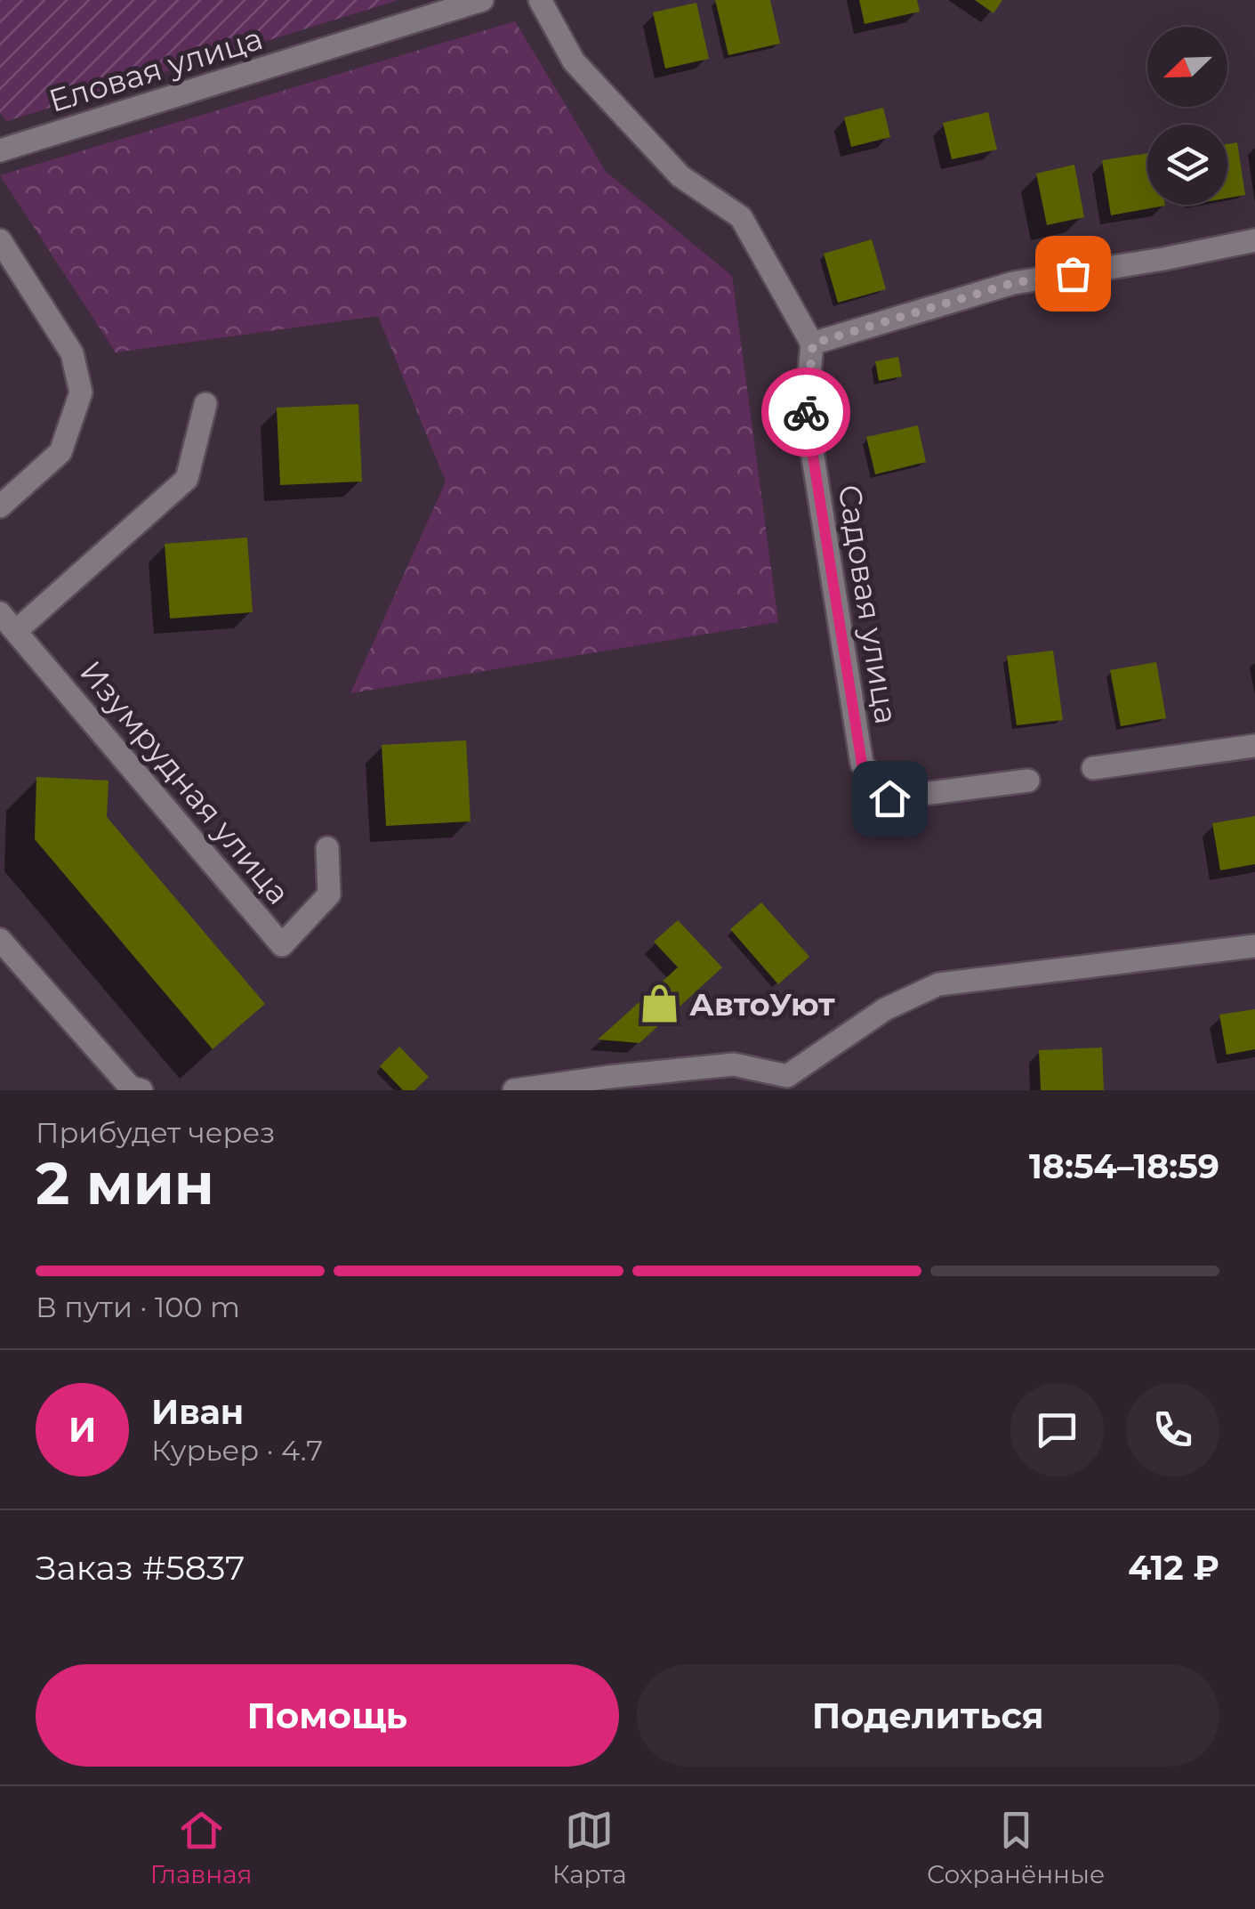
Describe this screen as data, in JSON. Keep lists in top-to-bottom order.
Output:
{
  "streets": {
    "street": ["Еловая улица", "Садовая улица", "Изумрудная улица"]
  },
  "places": {
    "shop": ["АвтоУют"]
  },
  "north": "bottom left",
  "page": {
    "heading": ["2 мин", "Прибудет через", "18:54–18:59"],
    "panel": [
      "Иван",
      "Курьер · 4.7",
      "Заказ #5837",
      "412 ₽"
    ],
    "bar": "В пути · 100 m",
    "round": "И",
    "buttons": ["Помощь", "Поделиться"],
    "tabs": ["Главная", "Карта", "Сохранённые"]
  }
}
